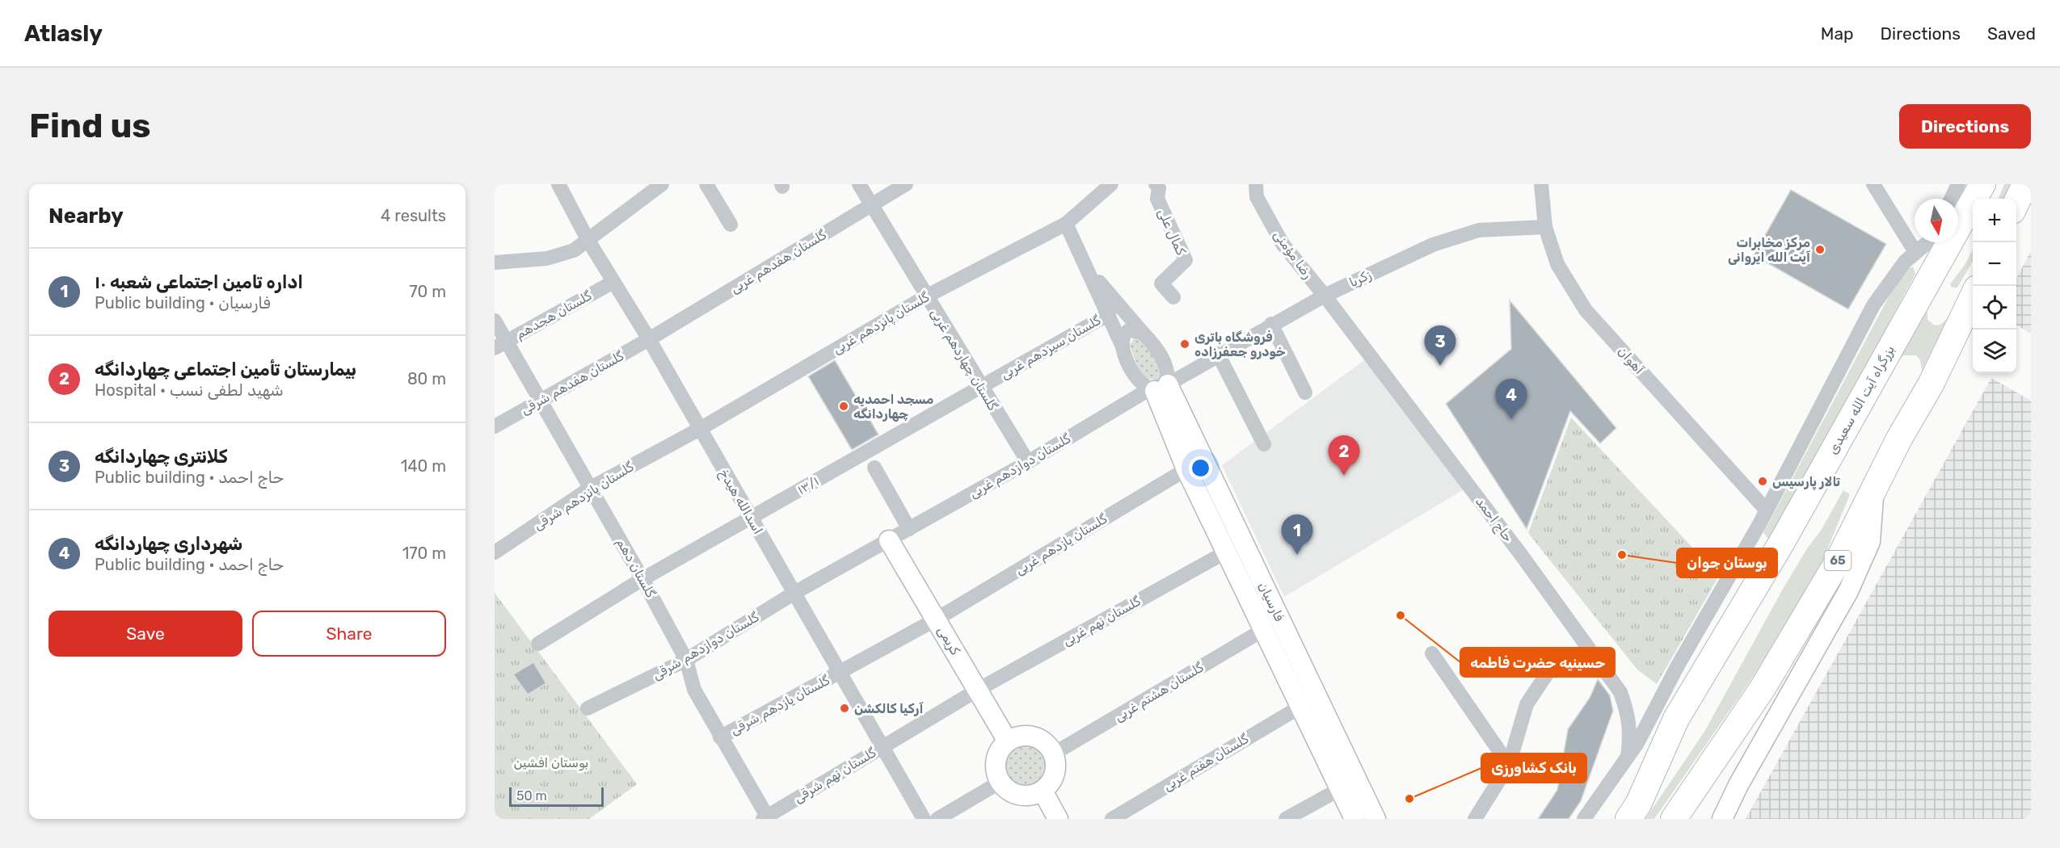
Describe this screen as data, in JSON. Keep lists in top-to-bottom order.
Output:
{
  "streets": {
    "highway": ["بزرگراه آیت الله سعیدی", "65"],
    "street": [
      "کمال علی",
      "رضا مؤمنی",
      "گلستان هفدهم غربی",
      "زکریا",
      "گلستان هجدهم",
      "گلستان پانزدهم غربی",
      "گلستان سیزدهم غربی",
      "گلستان چهاردهم غربی",
      "آهوان",
      "گلستان هفدهم شرقی",
      "گلستان دوازدهم غربی",
      "۱۳/۱",
      "گلستان پانزدهم شرقی",
      "اسدالله هیدخ",
      "حاج احمد",
      "گلستان یازدهم غربی",
      "گلستان دهم",
      "فارسیان",
      "گلستان نهم غربی",
      "کریمی",
      "گلستان دوازدهم شرقی",
      "گلستان هشتم غربی",
      "گلستان یازدهم شرقی",
      "گلستان هفتم غربی",
      "گلستان نهم شرقی"
    ]
  },
  "crossings": [
    ["رضا مؤمنی", "زکریا"],
    ["رضا مؤمنی", "حاج احمد"],
    ["گلستان هفدهم غربی", "گلستان چهاردهم غربی"],
    ["گلستان هفدهم غربی", "گلستان هفدهم شرقی"],
    ["گلستان هفدهم غربی", "اسدالله هیدخ"],
    ["زکریا", "آهوان"],
    ["زکریا", "گلستان دوازدهم غربی"],
    ["زکریا", "حاج احمد"],
    ["زکریا", "فارسیان"],
    ["گلستان هجدهم", "اسدالله هیدخ"],
    ["گلستان هجدهم", "گلستان دهم"],
    ["گلستان پانزدهم غربی", "گلستان چهاردهم غربی"],
    ["گلستان پانزدهم غربی", "گلستان پانزدهم شرقی"],
    ["گلستان پانزدهم غربی", "اسدالله هیدخ"],
    ["گلستان سیزدهم غربی", "گلستان چهاردهم غربی"],
    ["گلستان سیزدهم غربی", "۱۳/۱"],
    ["گلستان چهاردهم غربی", "گلستان دوازدهم غربی"],
    ["گلستان هفدهم شرقی", "اسدالله هیدخ"],
    ["گلستان هفدهم شرقی", "گلستان دهم"],
    ["گلستان دوازدهم غربی", "فارسیان"],
    ["گلستان دوازدهم غربی", "کریمی"],
    ["گلستان دوازدهم غربی", "گلستان دوازدهم شرقی"],
    ["۱۳/۱", "اسدالله هیدخ"],
    ["۱۳/۱", "گلستان دهم"],
    ["گلستان پانزدهم شرقی", "اسدالله هیدخ"],
    ["گلستان پانزدهم شرقی", "گلستان دهم"],
    ["اسدالله هیدخ", "گلستان یازدهم غربی"],
    ["اسدالله هیدخ", "گلستان نهم غربی"],
    ["اسدالله هیدخ", "گلستان دوازدهم شرقی"],
    ["اسدالله هیدخ", "گلستان یازدهم شرقی"],
    ["اسدالله هیدخ", "گلستان نهم شرقی"],
    ["گلستان یازدهم غربی", "فارسیان"],
    ["گلستان یازدهم غربی", "کریمی"],
    ["گلستان یازدهم غربی", "گلستان یازدهم شرقی"],
    ["گلستان دهم", "گلستان دوازدهم شرقی"],
    ["گلستان دهم", "گلستان یازدهم شرقی"],
    ["گلستان دهم", "گلستان نهم شرقی"],
    ["فارسیان", "گلستان نهم غربی"],
    ["فارسیان", "گلستان هشتم غربی"],
    ["فارسیان", "گلستان هفتم غربی"],
    ["گلستان نهم غربی", "کریمی"],
    ["گلستان نهم غربی", "گلستان نهم شرقی"],
    ["کریمی", "گلستان دوازدهم شرقی"],
    ["کریمی", "گلستان هشتم غربی"]
  ],
  "parks": ["بوستان افشین"],
  "places": [
    "مرکز مخابرات آیت الله ایروانی",
    "فروشگاه باتری خودرو جعفرزاده",
    "مسجد احمدیه چهاردانگه",
    "تالار پارسیس",
    "بوستان جوان",
    "حسینیه حضرت فاطمه",
    "آرکیا کالکشن",
    "بانک کشاورزی"
  ],
  "scale_bar": "50 m",
  "north": "bottom",
  "page": {
    "header": "Atlasly",
    "nav": ["Map", "Directions", "Saved"],
    "buttons": [
      "Directions",
      ["Save", "Share"]
    ],
    "title": "Find us",
    "heading": ["Nearby", "4 results"],
    "map_buttons": ["+", "−"],
    "list": [
      {
        "mark": "1",
        "name": "اداره تامین اجتماعی شعبه ۱۰",
        "note": "Public building · فارسیان",
        "value": "70 m"
      },
      {
        "mark": "2",
        "name": "بیمارستان تأمین اجتماعی چهاردانگه",
        "note": "Hospital · شهید لطفی نسب",
        "value": "80 m"
      },
      {
        "mark": "3",
        "name": "کلانتری چهاردانگه",
        "note": "Public building · حاج احمد",
        "value": "140 m"
      },
      {
        "mark": "4",
        "name": "شهرداری چهاردانگه",
        "note": "Public building · حاج احمد",
        "value": "170 m"
      }
    ],
    "pins": [
      "3",
      "4",
      "2",
      "1"
    ],
    "scale": "50 m"
  }
}
